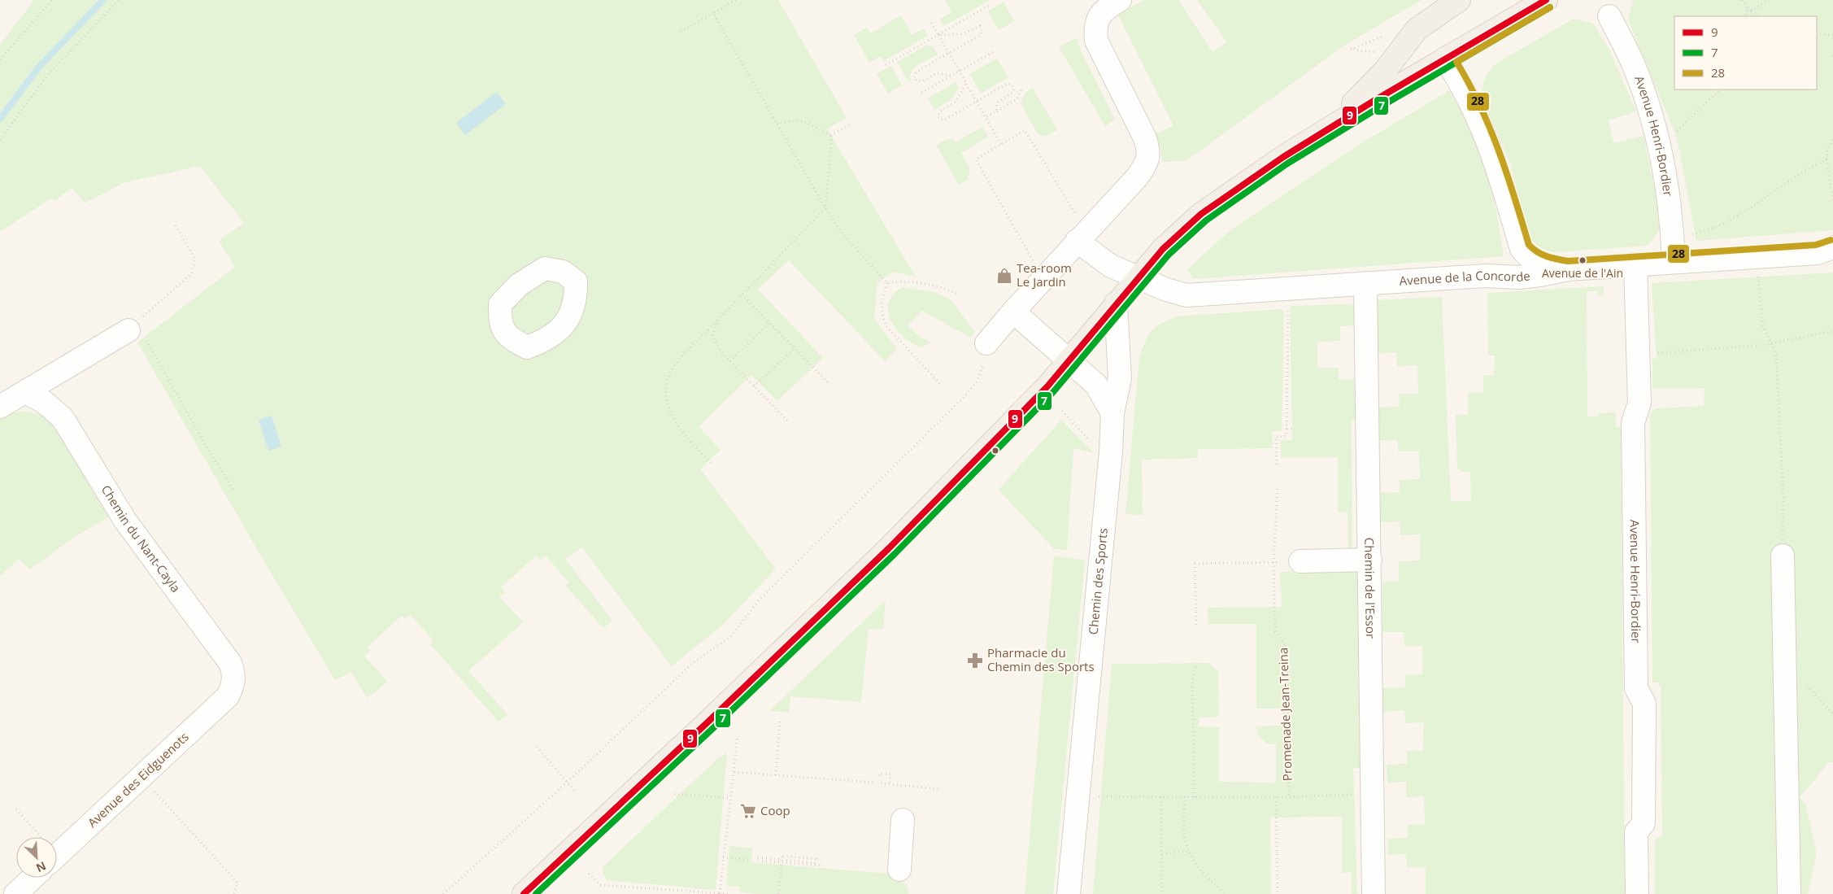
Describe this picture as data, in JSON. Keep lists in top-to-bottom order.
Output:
{
  "streets": {
    "street": [
      "Avenue Henri-Bordier",
      "Avenue de la Concorde",
      "Chemin du Nant-Cayla",
      "Chemin des Sports",
      "Chemin de l'Essor",
      "Avenue des Eidguenots"
    ],
    "path": ["Promenade Jean-Treina"]
  },
  "crossings": [
    ["Avenue Henri-Bordier", "Avenue de la Concorde"],
    ["Avenue de la Concorde", "Chemin de l'Essor"],
    ["Chemin du Nant-Cayla", "Avenue des Eidguenots"]
  ],
  "places": {
    "other": ["Avenue de l'Ain"],
    "shop": ["Tea-room Le Jardin"],
    "pharmacy": ["Pharmacie du Chemin des Sports"],
    "supermarket": ["Coop"]
  },
  "lines": ["transit line 9", "transit line 7", "transit line 28"],
  "legend": ["9", "7", "28"],
  "north": "bottom right"
}
